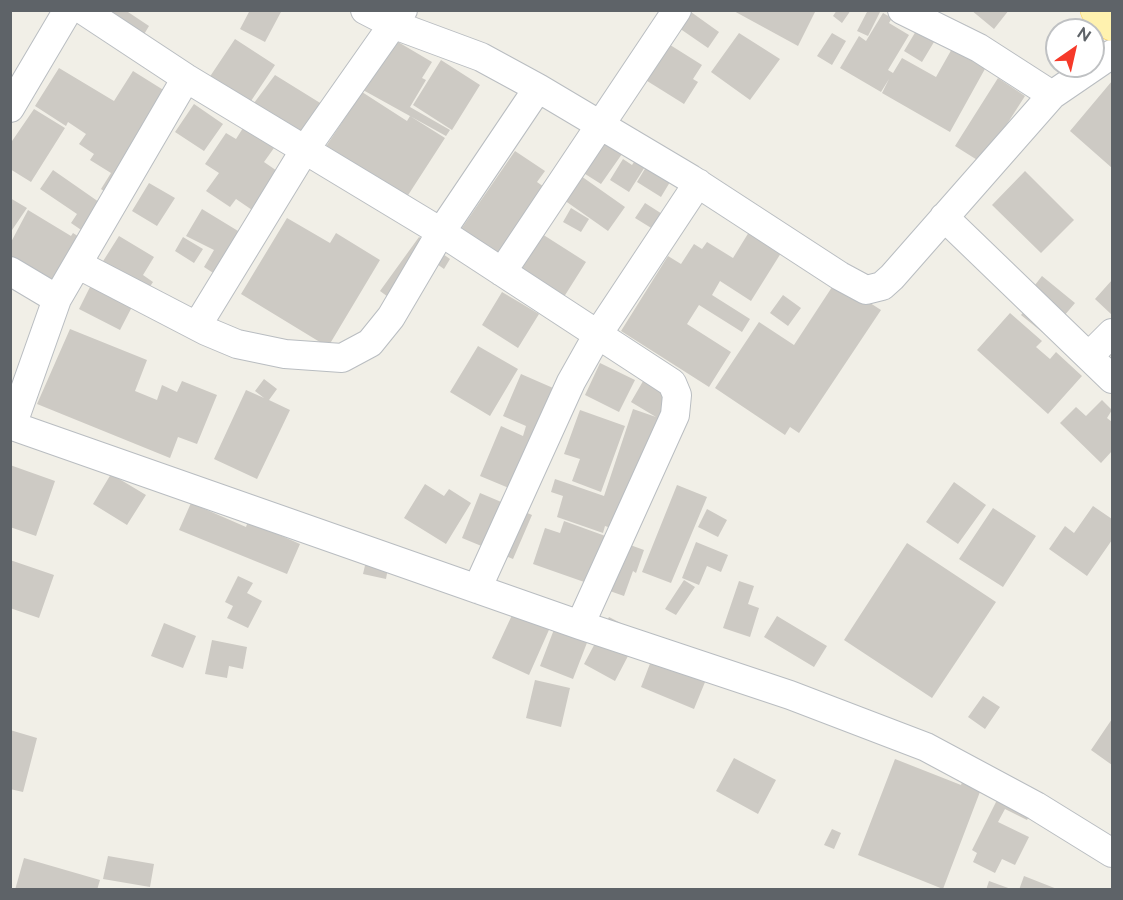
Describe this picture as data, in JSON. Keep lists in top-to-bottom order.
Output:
{
  "north": "top right"
}
